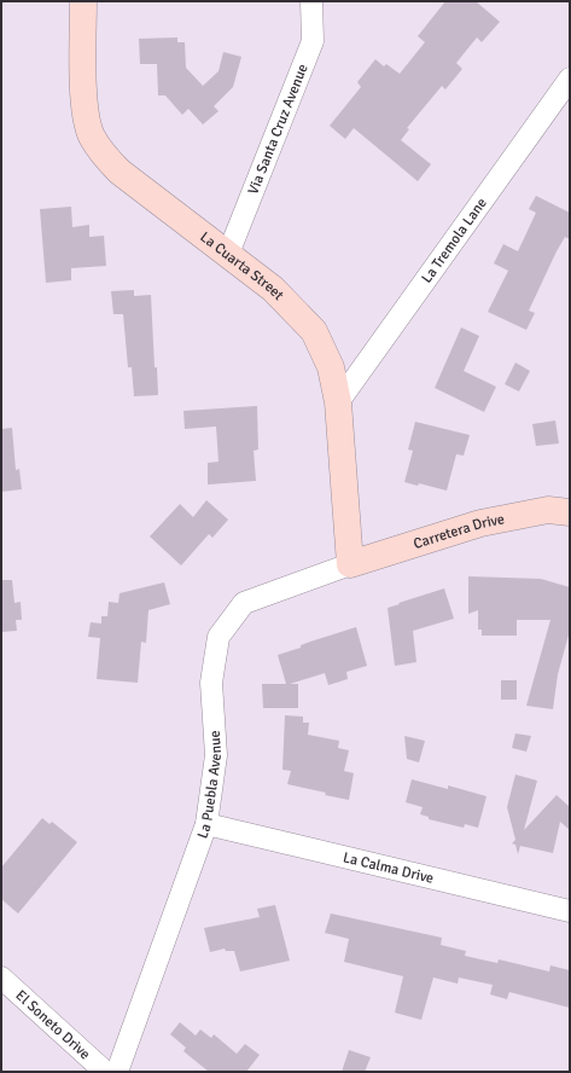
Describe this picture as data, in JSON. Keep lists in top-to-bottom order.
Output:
{
  "streets": {
    "street": [
      "Via Santa Cruz Avenue",
      "La Tremola Lane",
      "La Cuarta Street",
      "Carretera Drive",
      "La Puebla Avenue",
      "La Calma Drive",
      "El Soneto Drive"
    ]
  },
  "crossings": [
    ["Via Santa Cruz Avenue", "La Cuarta Street"],
    ["La Tremola Lane", "La Cuarta Street"],
    ["La Cuarta Street", "Carretera Drive"],
    ["La Cuarta Street", "La Puebla Avenue"],
    ["Carretera Drive", "La Puebla Avenue"],
    ["La Puebla Avenue", "La Calma Drive"]
  ]
}
